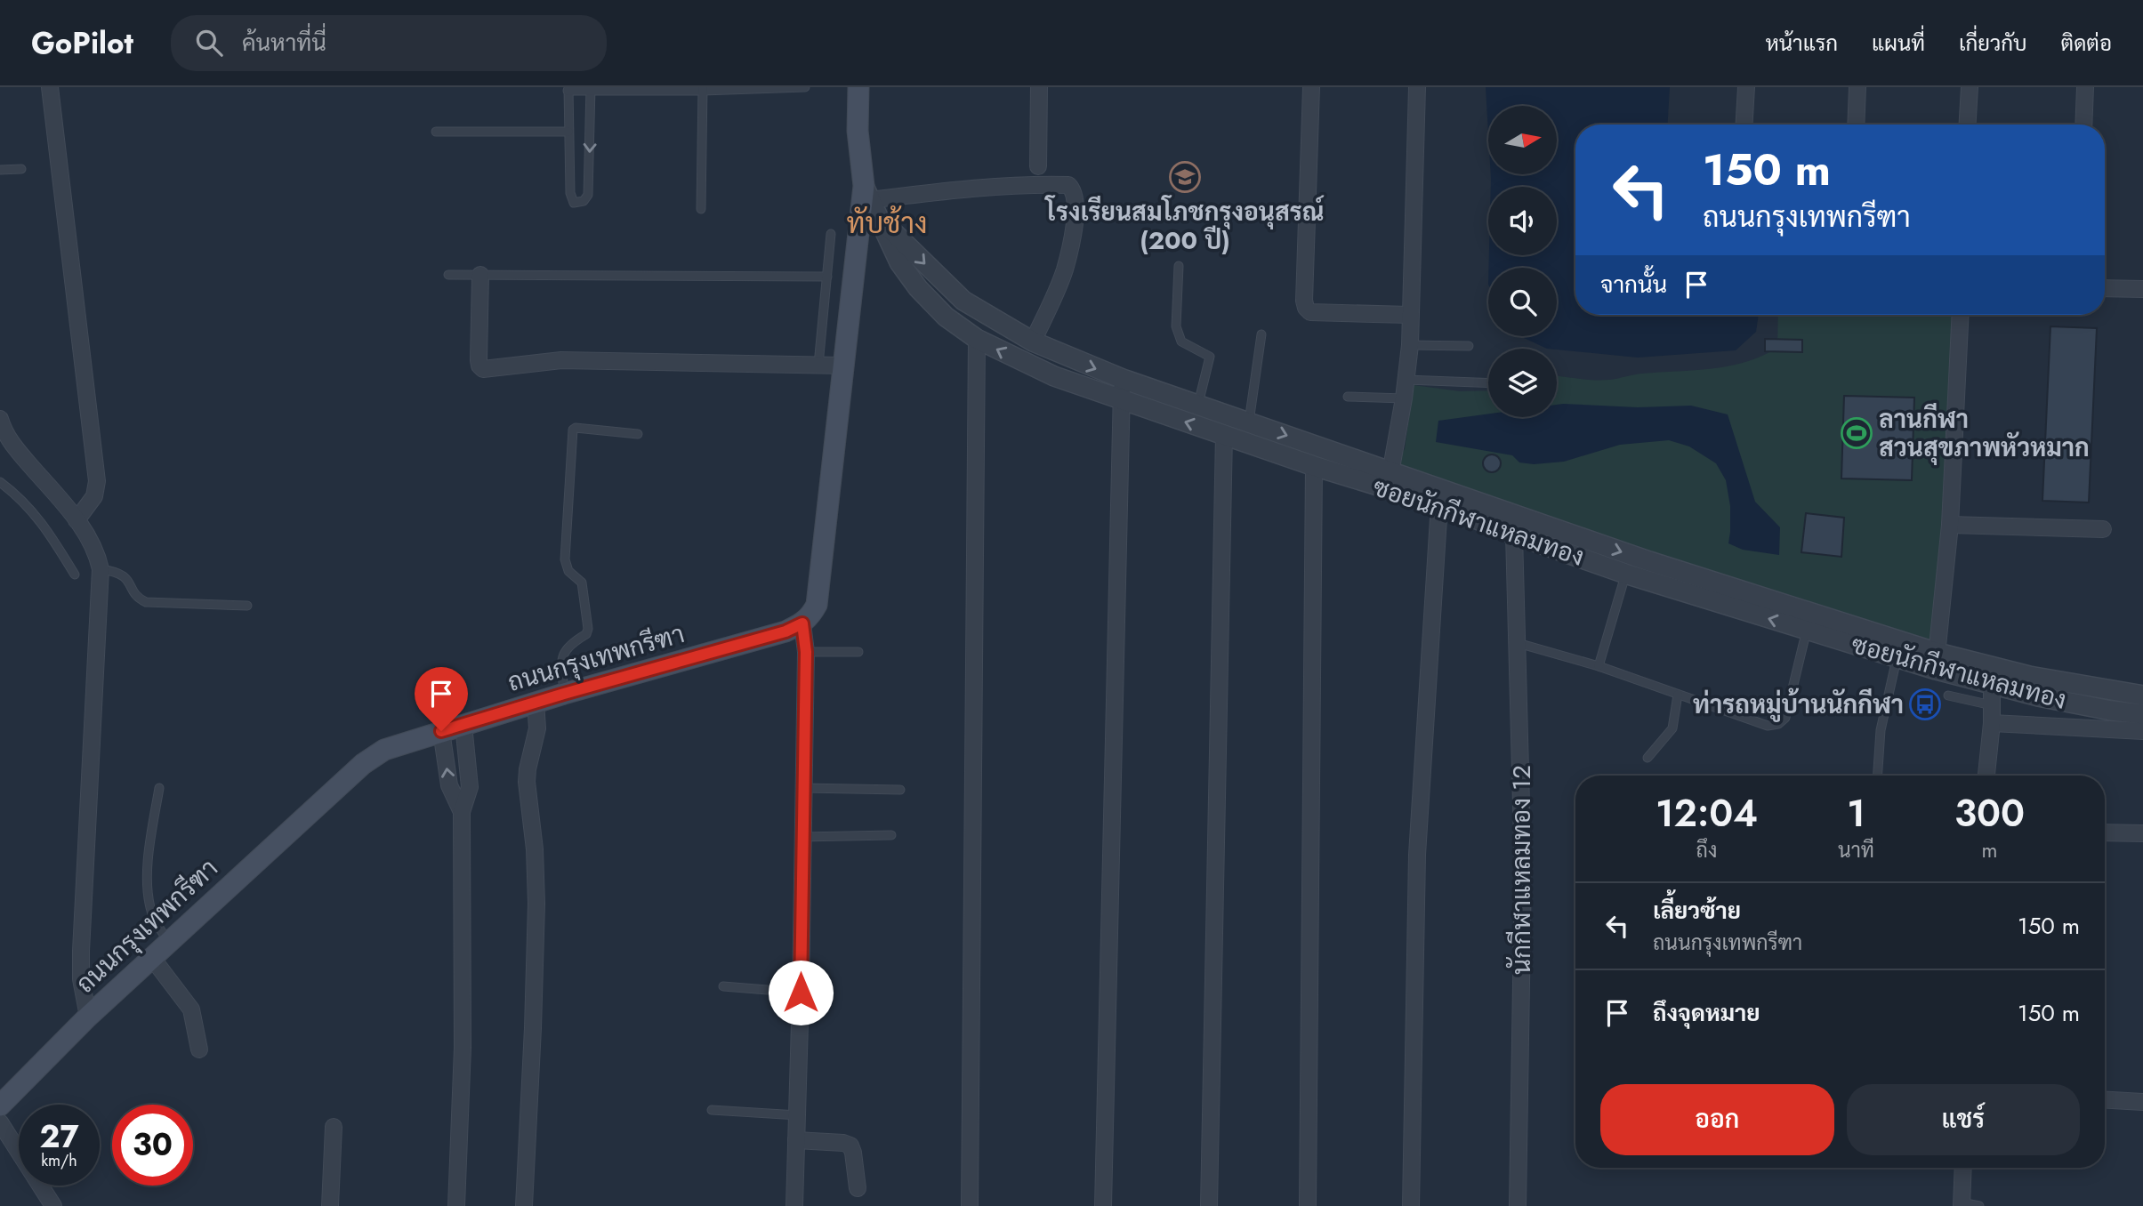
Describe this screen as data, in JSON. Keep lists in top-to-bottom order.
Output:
{
  "streets": {
    "main road": ["ถนนกรุงเทพกรีฑา"],
    "street": ["ซอยนักกีฬาแหลมทอง", "นักกีฬาแหลมทอง 12"]
  },
  "crossings": [
    ["ซอยนักกีฬาแหลมทอง", "นักกีฬาแหลมทอง 12"]
  ],
  "districts": ["ทับช้าง"],
  "places": {
    "school or university": ["โรงเรียนสมโภชกรุงอนุสรณ์ (200 ปี)"],
    "sports": ["ลานกีฬา สวนสุขภาพหัวหมาก"],
    "bus stop": ["ท่ารถหมู่บ้านนักกีฬา"]
  },
  "north": "right",
  "page": {
    "header": "GoPilot",
    "search": "ค้นหาที่นี่",
    "nav": [
      "หน้าแรก",
      "แผนที่",
      "เกี่ยวกับ",
      "ติดต่อ"
    ],
    "turn": ["150 m", "ถนนกรุงเทพกรีฑา"],
    "then": "จากนั้น",
    "eta": [
      "12:04",
      "ถึง",
      "1",
      "นาที",
      "300",
      "m"
    ],
    "list": [
      {
        "name": "เลี้ยวซ้าย",
        "note": "ถนนกรุงเทพกรีฑา",
        "value": "150 m"
      },
      {
        "name": "ถึงจุดหมาย",
        "value": "150 m"
      }
    ],
    "buttons": ["ออก", "แชร์"],
    "speed": "27 km/h",
    "limit": "30"
  }
}
